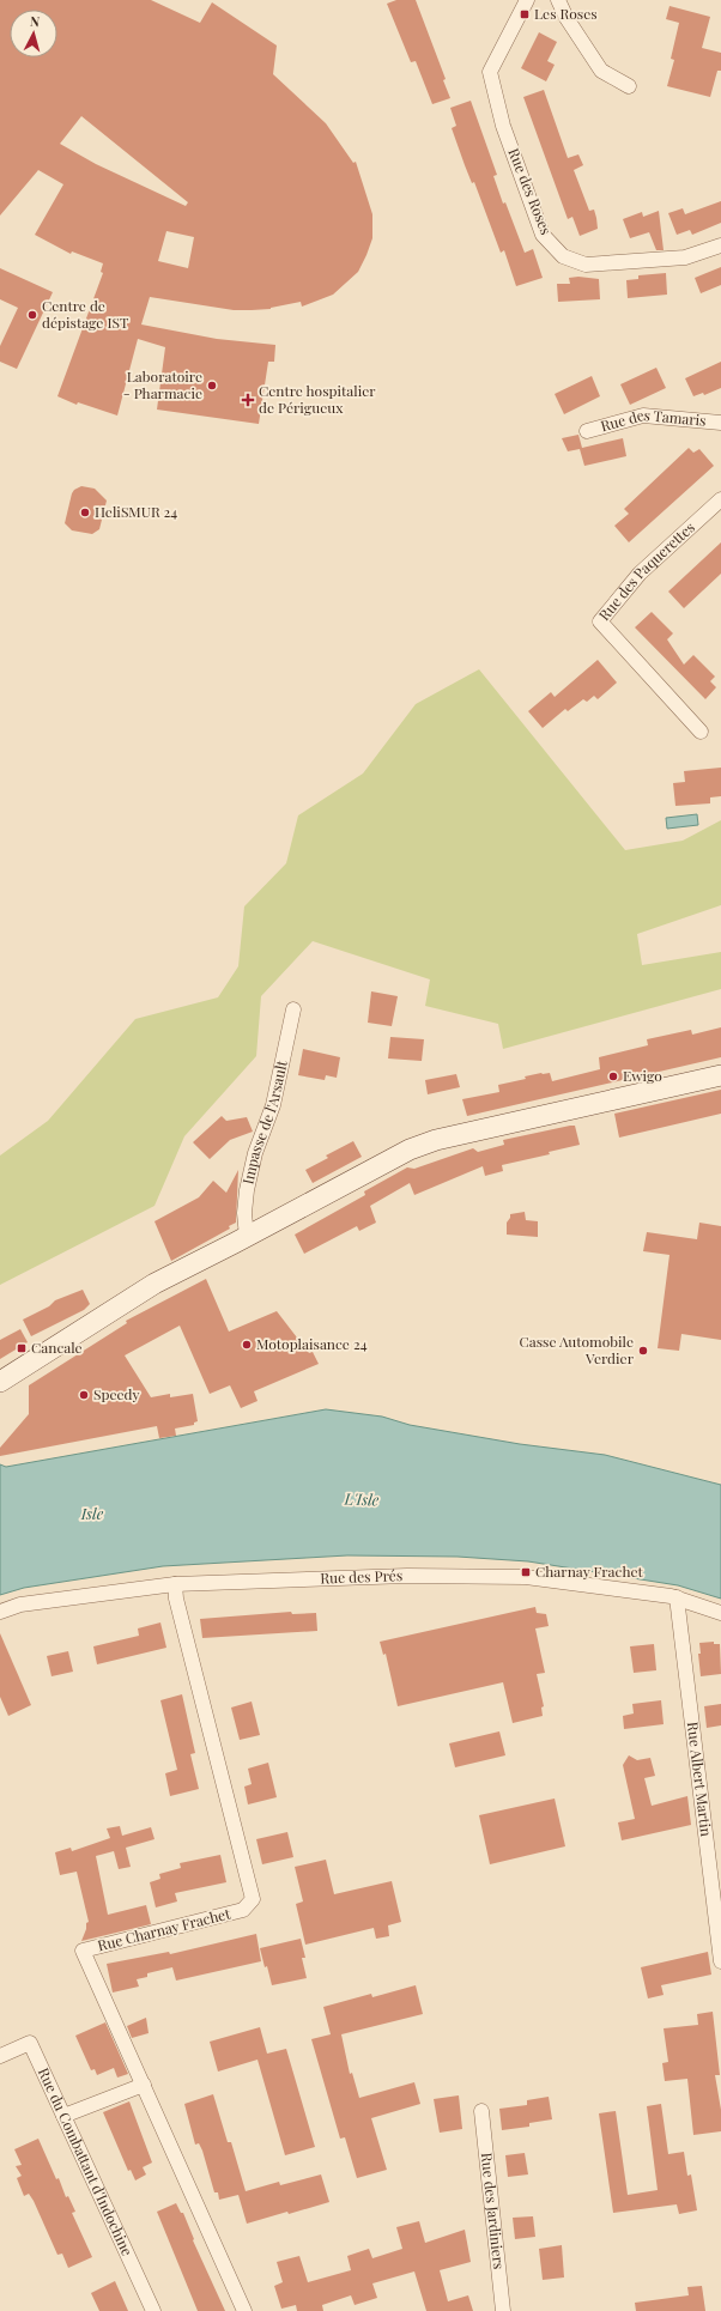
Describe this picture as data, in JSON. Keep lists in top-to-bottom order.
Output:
{
  "streets": {
    "street": [
      "Rue des Roses",
      "Rue des Tamaris",
      "Rue des Paquerettes",
      "Impasse de l'Arsault",
      "Rue des Prés",
      "Rue Albert Martin",
      "Rue Charnay Frachet",
      "Rue du Combattant d'Indochine",
      "Rue des Jardiniers"
    ]
  },
  "crossings": [
    ["Rue des Prés", "Rue Albert Martin"],
    ["Rue des Prés", "Rue Charnay Frachet"]
  ],
  "water": ["L'Isle", "Isle"],
  "places": {
    "transit": ["Les Roses", "Cancale", "Charnay Frachet"],
    "other": [
      "Centre de dépistage IST",
      "Laboratoire - Pharmacie",
      "HeliSMUR 24",
      "Ewigo",
      "Motoplaisance 24",
      "Casse Automobile Verdier",
      "Speedy"
    ],
    "health": ["Centre hospitalier de Périgueux"]
  },
  "north": "top"
}
